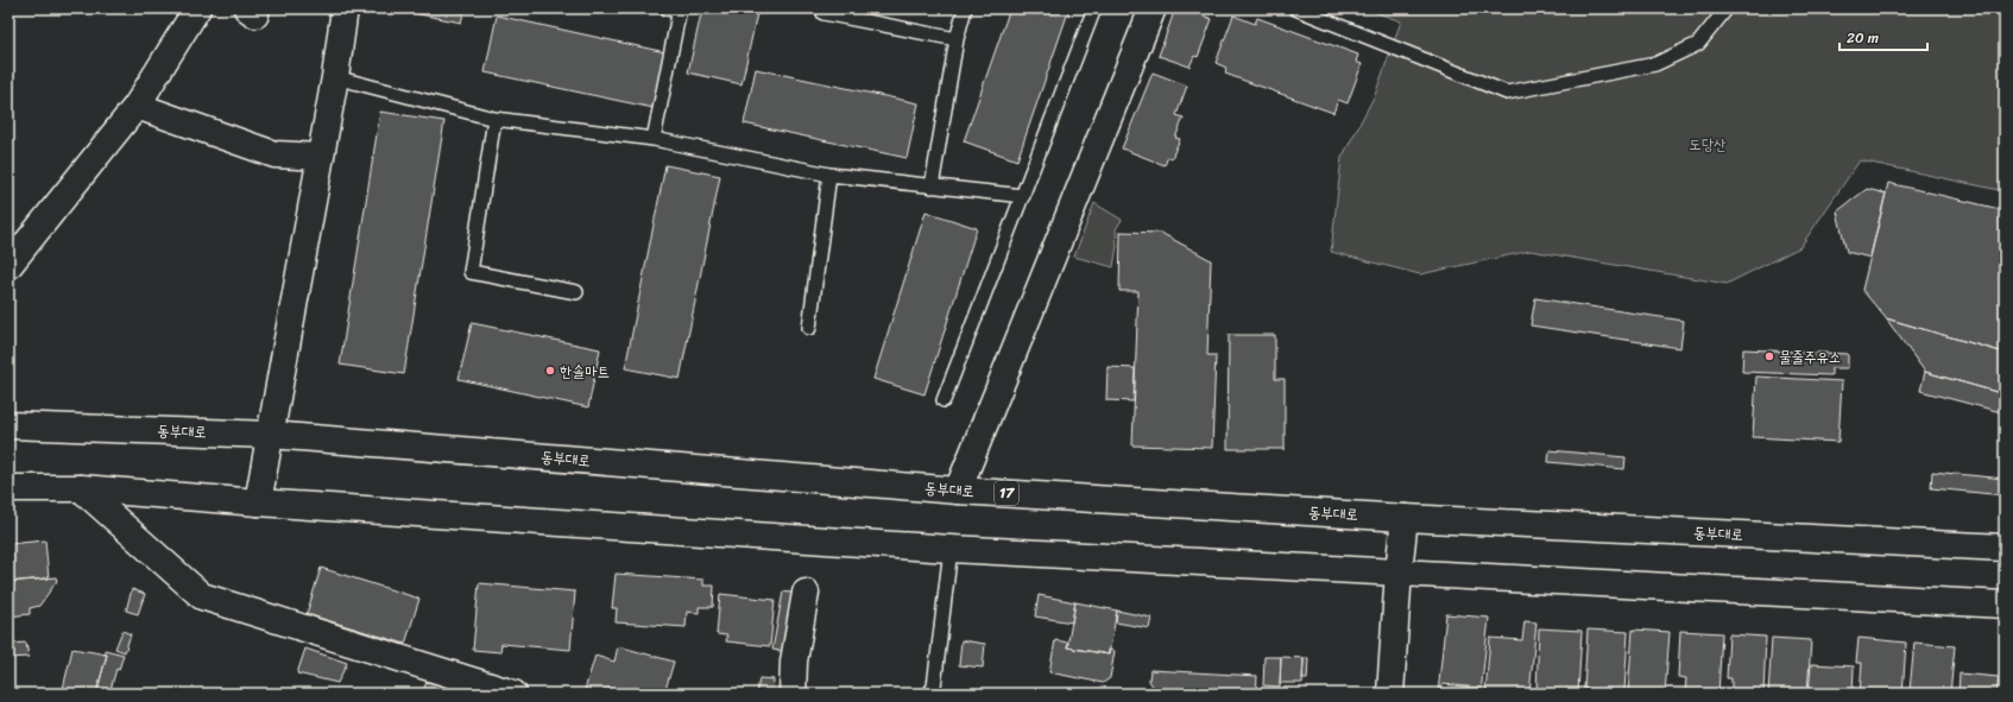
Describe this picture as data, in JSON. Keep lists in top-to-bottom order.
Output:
{
  "streets": {
    "main road": ["동부대로", "17"]
  },
  "parks": ["도당산"],
  "places": ["물줄주유소", "한솔마트"],
  "scale_bar": "20 m"
}
